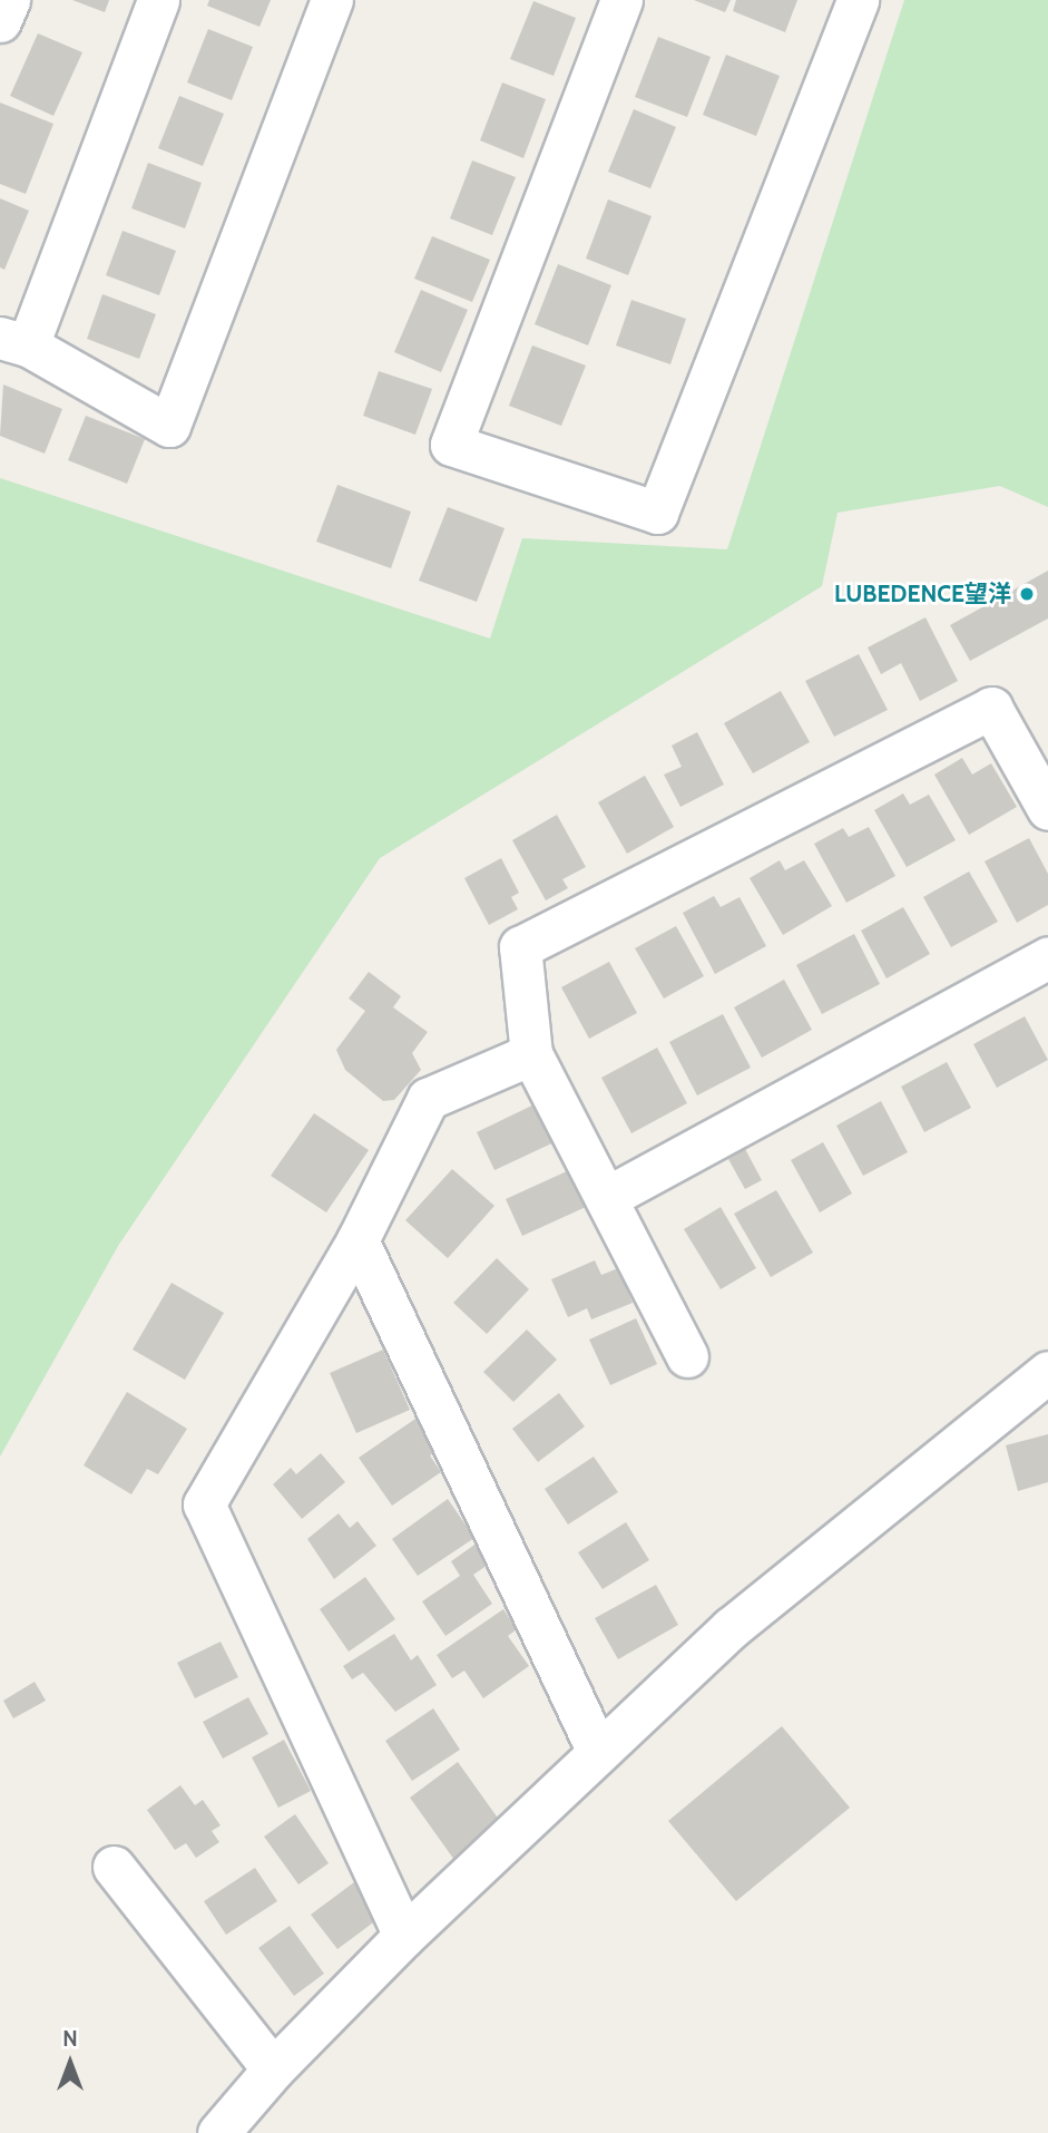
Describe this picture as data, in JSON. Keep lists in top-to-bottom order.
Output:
{
  "places": ["LUBEDENCE望洋"],
  "north": "top"
}
